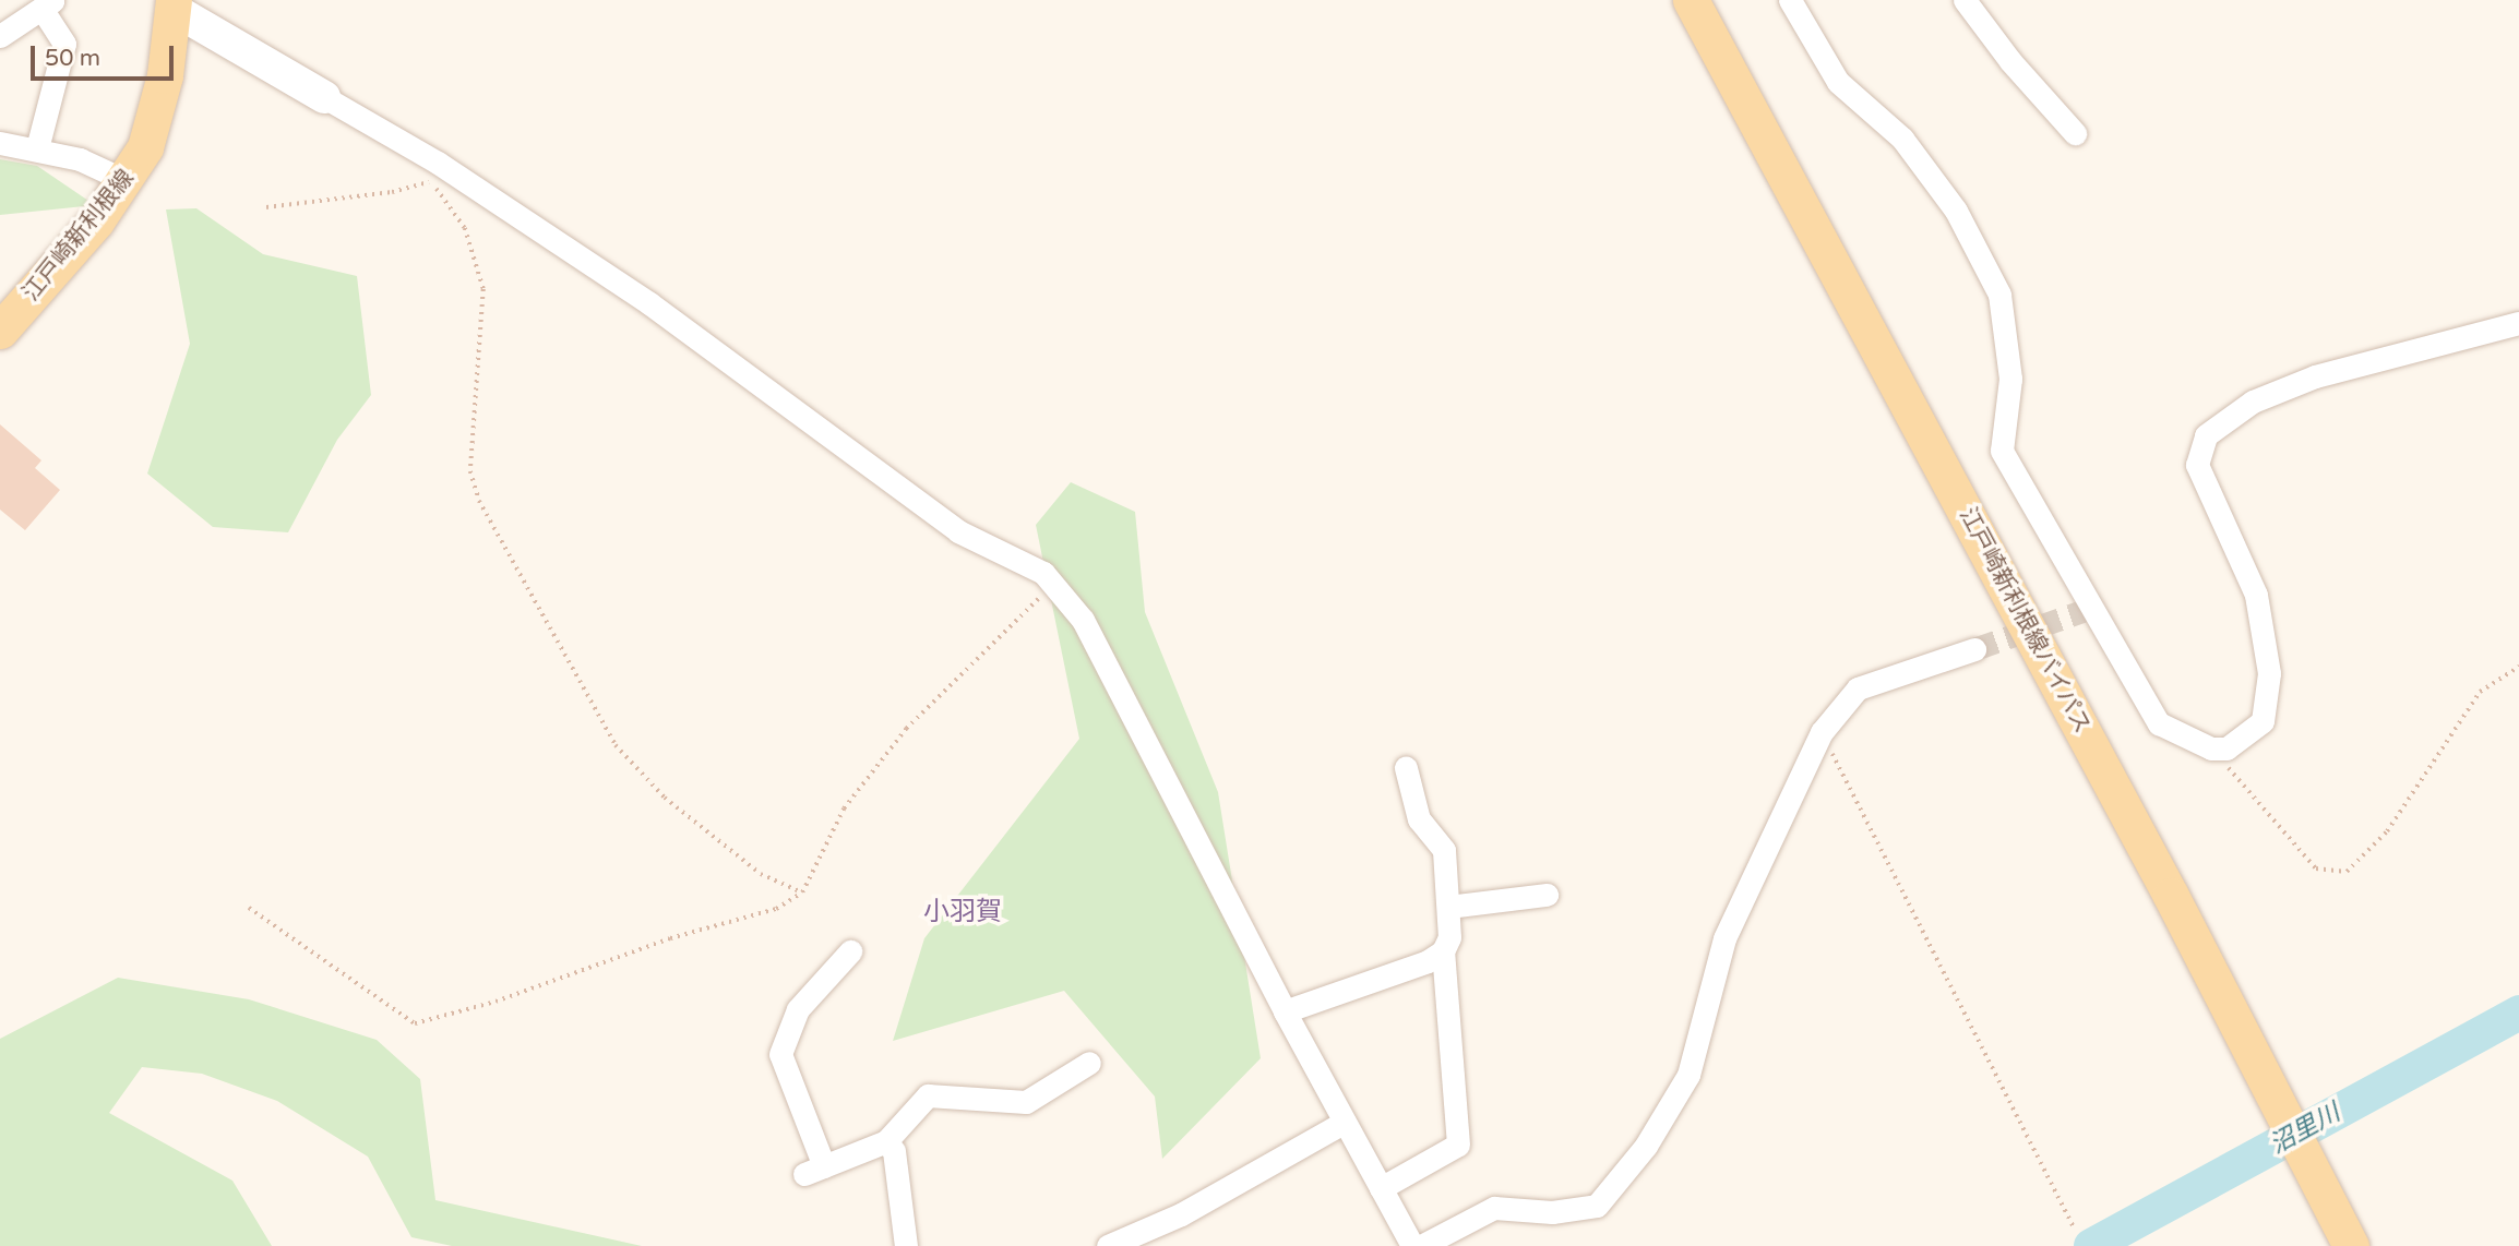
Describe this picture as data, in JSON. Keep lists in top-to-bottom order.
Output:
{
  "streets": {
    "main road": ["江戸崎新利根線", "江戸崎新利根線バイパス"]
  },
  "districts": ["小羽賀"],
  "water": ["沼里川"],
  "scale_bar": "50 m"
}
